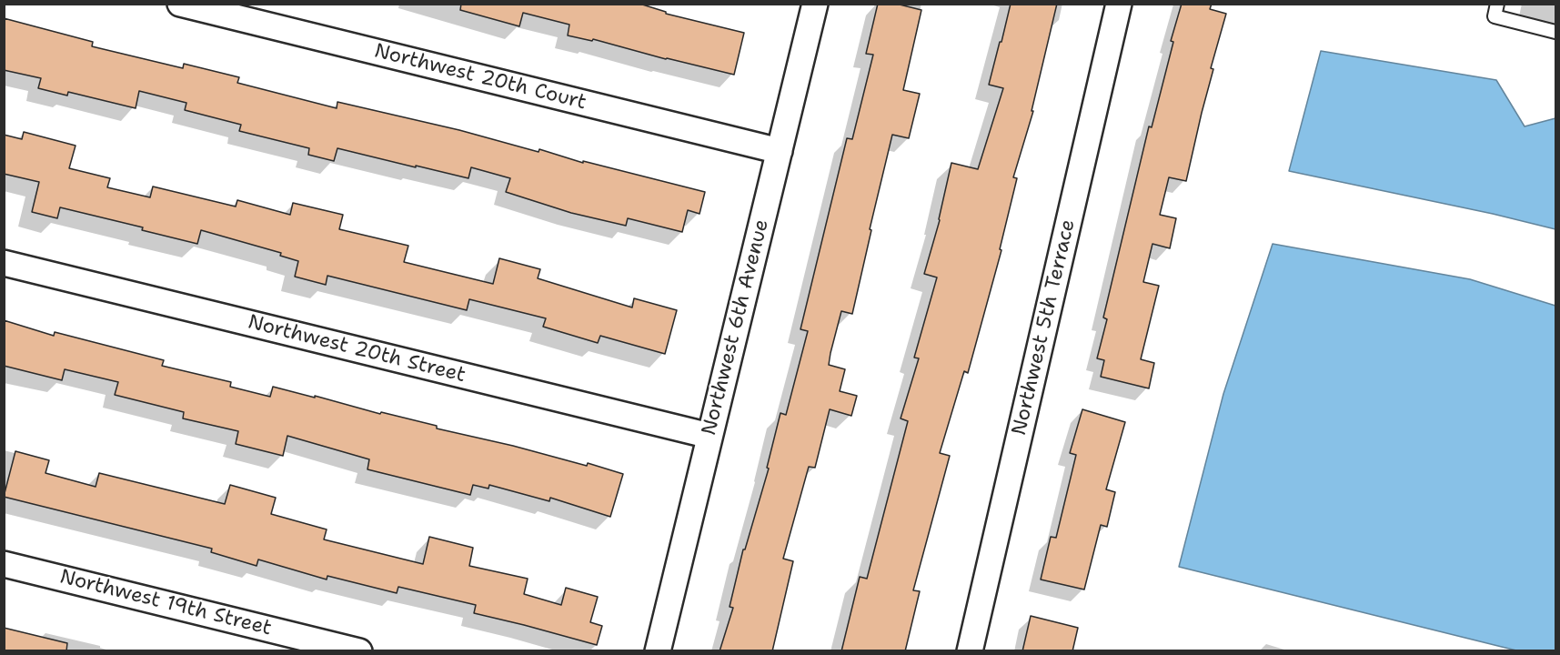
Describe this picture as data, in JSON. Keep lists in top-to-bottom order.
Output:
{
  "streets": {
    "street": [
      "Northwest 20th Court",
      "Northwest 6th Avenue",
      "Northwest 5th Terrace",
      "Northwest 20th Street",
      "Northwest 19th Street"
    ]
  },
  "crossings": [
    ["Northwest 20th Court", "Northwest 6th Avenue"],
    ["Northwest 6th Avenue", "Northwest 20th Street"]
  ]
}
